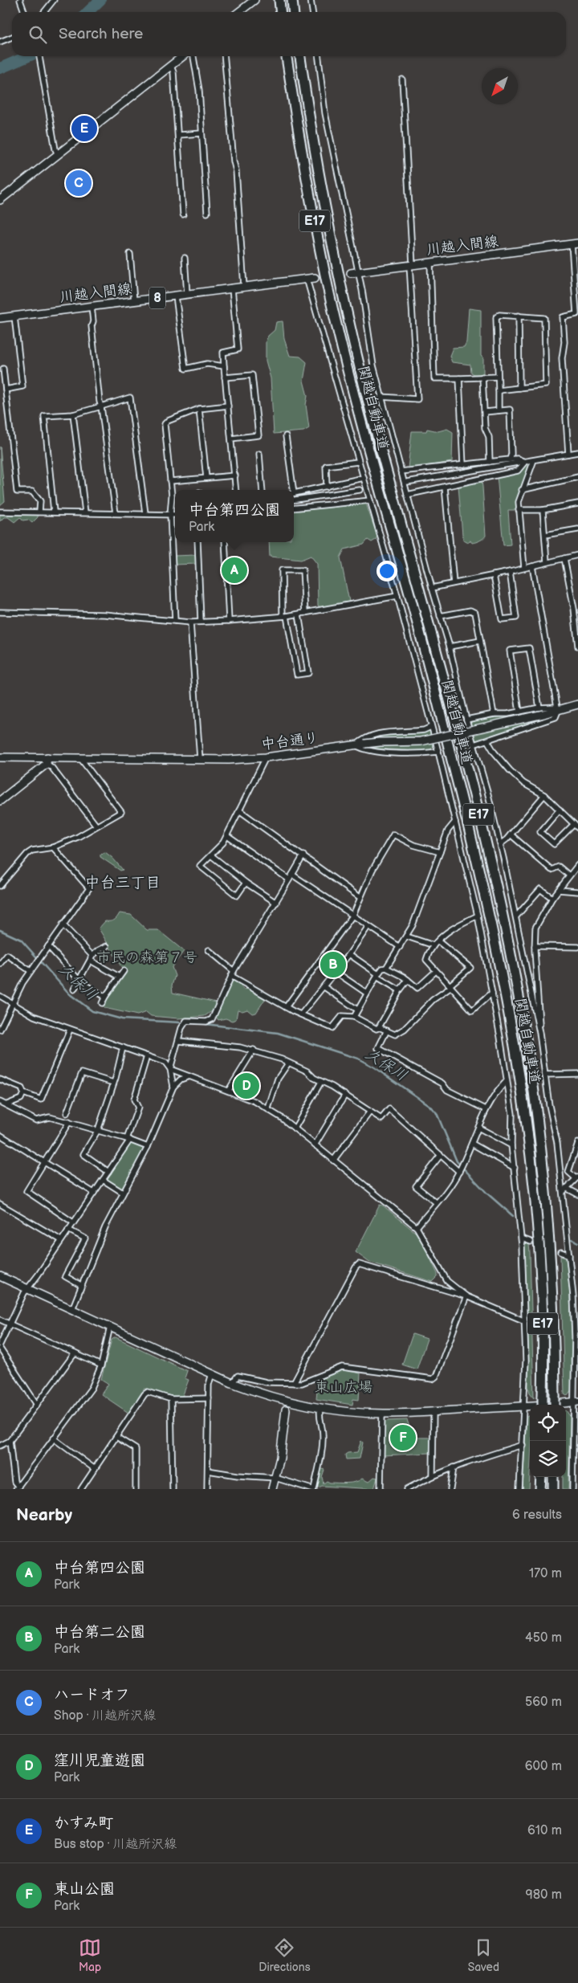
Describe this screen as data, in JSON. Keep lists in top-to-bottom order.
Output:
{
  "streets": {
    "highway": ["E17", "関越自動車道"],
    "street": ["川越入間線", "8", "中台通り"]
  },
  "districts": ["中台三丁目"],
  "water": ["久保川"],
  "parks": ["市民の森第７号", "東山広場"],
  "north": "bottom left",
  "page": {
    "search": "Search here",
    "pins": [
      "E",
      "C",
      "A",
      "B",
      "D",
      "F"
    ],
    "popup": ["中台第四公園", "Park"],
    "heading": ["Nearby", "6 results"],
    "list": [
      {
        "mark": "A",
        "name": "中台第四公園",
        "note": "Park",
        "value": "170 m"
      },
      {
        "mark": "B",
        "name": "中台第二公園",
        "note": "Park",
        "value": "450 m"
      },
      {
        "mark": "C",
        "name": "ハードオフ",
        "note": "Shop · 川越所沢線",
        "value": "560 m"
      },
      {
        "mark": "D",
        "name": "窪川児童遊園",
        "note": "Park",
        "value": "600 m"
      },
      {
        "mark": "E",
        "name": "かすみ町",
        "note": "Bus stop · 川越所沢線",
        "value": "610 m"
      },
      {
        "mark": "F",
        "name": "東山公園",
        "note": "Park",
        "value": "980 m"
      }
    ],
    "nav": ["Map", "Directions", "Saved"]
  }
}
